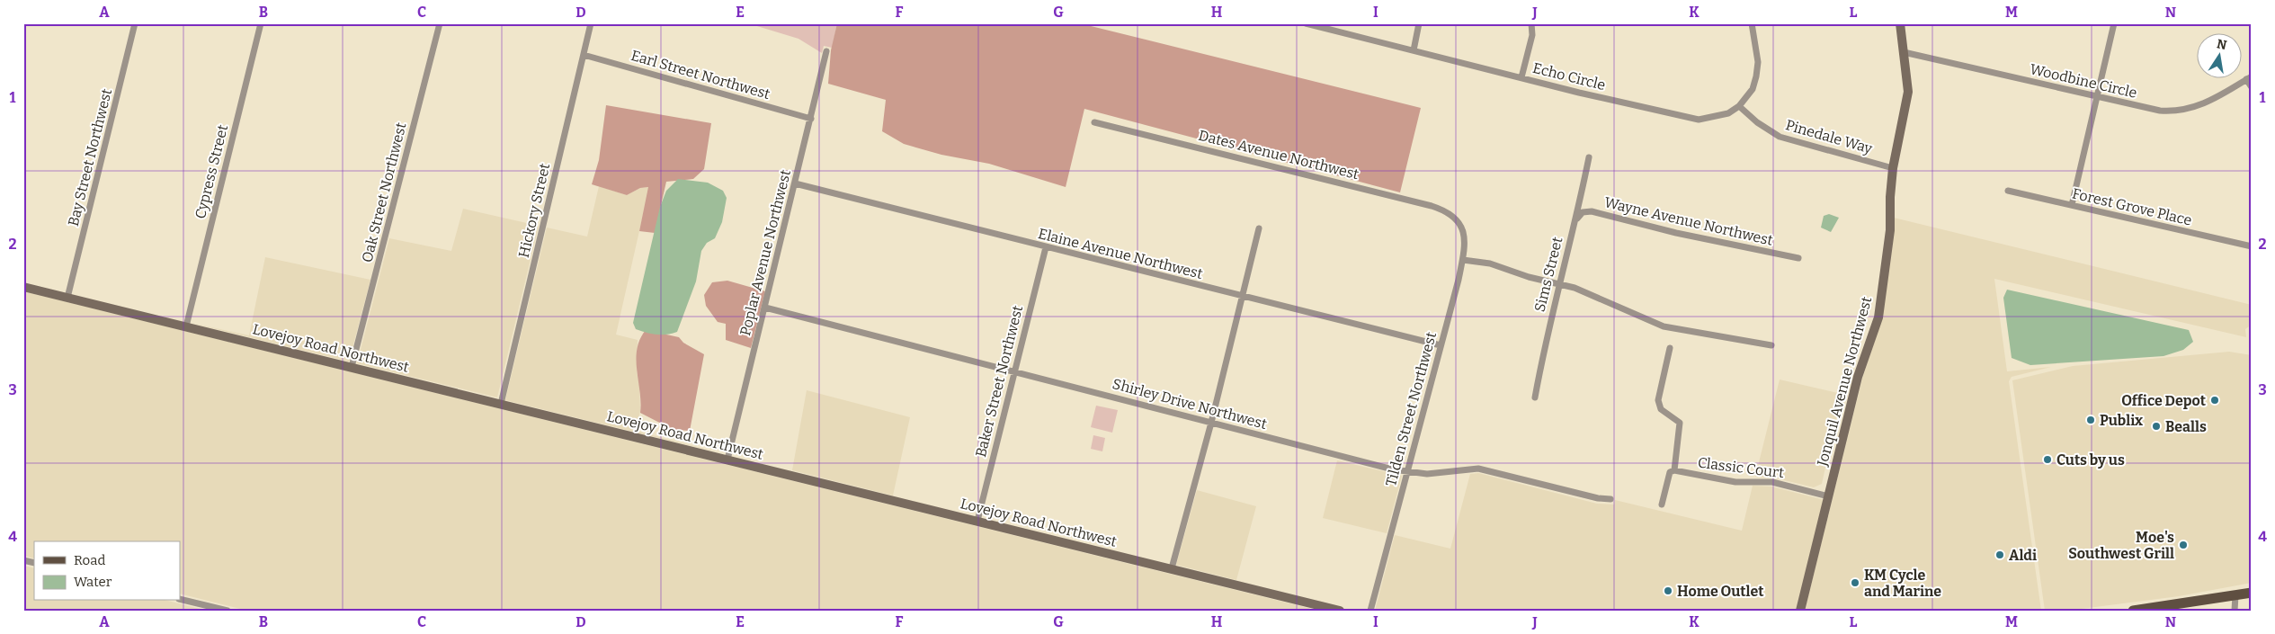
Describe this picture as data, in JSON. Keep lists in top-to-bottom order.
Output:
{
  "streets": {
    "street": [
      "Earl Street Northwest",
      "Echo Circle",
      "Woodbine Circle",
      "Pinedale Way",
      "Dates Avenue Northwest",
      "Bay Street Northwest",
      "Cypress Street",
      "Oak Street Northwest",
      "Forest Grove Place",
      "Hickory Street",
      "Wayne Avenue Northwest",
      "Poplar Avenue Northwest",
      "Elaine Avenue Northwest",
      "Sims Street",
      "Lovejoy Road Northwest",
      "Baker Street Northwest",
      "Jonquil Avenue Northwest",
      "Shirley Drive Northwest",
      "Tilden Street Northwest",
      "Classic Court"
    ]
  },
  "crossings": [
    ["Earl Street Northwest", "Hickory Street"],
    ["Earl Street Northwest", "Poplar Avenue Northwest"],
    ["Echo Circle", "Pinedale Way"],
    ["Woodbine Circle", "Jonquil Avenue Northwest"],
    ["Pinedale Way", "Jonquil Avenue Northwest"],
    ["Dates Avenue Northwest", "Tilden Street Northwest"],
    ["Bay Street Northwest", "Lovejoy Road Northwest"],
    ["Cypress Street", "Lovejoy Road Northwest"],
    ["Oak Street Northwest", "Lovejoy Road Northwest"],
    ["Hickory Street", "Lovejoy Road Northwest"],
    ["Wayne Avenue Northwest", "Sims Street"],
    ["Poplar Avenue Northwest", "Elaine Avenue Northwest"],
    ["Poplar Avenue Northwest", "Lovejoy Road Northwest"],
    ["Poplar Avenue Northwest", "Shirley Drive Northwest"],
    ["Elaine Avenue Northwest", "Baker Street Northwest"],
    ["Elaine Avenue Northwest", "Tilden Street Northwest"],
    ["Lovejoy Road Northwest", "Baker Street Northwest"],
    ["Baker Street Northwest", "Shirley Drive Northwest"],
    ["Jonquil Avenue Northwest", "Classic Court"],
    ["Shirley Drive Northwest", "Tilden Street Northwest"]
  ],
  "places": [
    "Office Depot",
    "Publix",
    "Bealls",
    "Cuts by us",
    "Moe's Southwest Grill",
    "Aldi",
    "KM Cycle and Marine",
    "Home Outlet"
  ],
  "legend": ["Road", "Water"],
  "north": "top",
  "grid": {
    "columns": [
      "A",
      "B",
      "C",
      "D",
      "E",
      "F",
      "G",
      "H",
      "I",
      "J",
      "K",
      "L",
      "M",
      "N"
    ],
    "rows": [
      "1",
      "2",
      "3",
      "4"
    ]
  }
}
